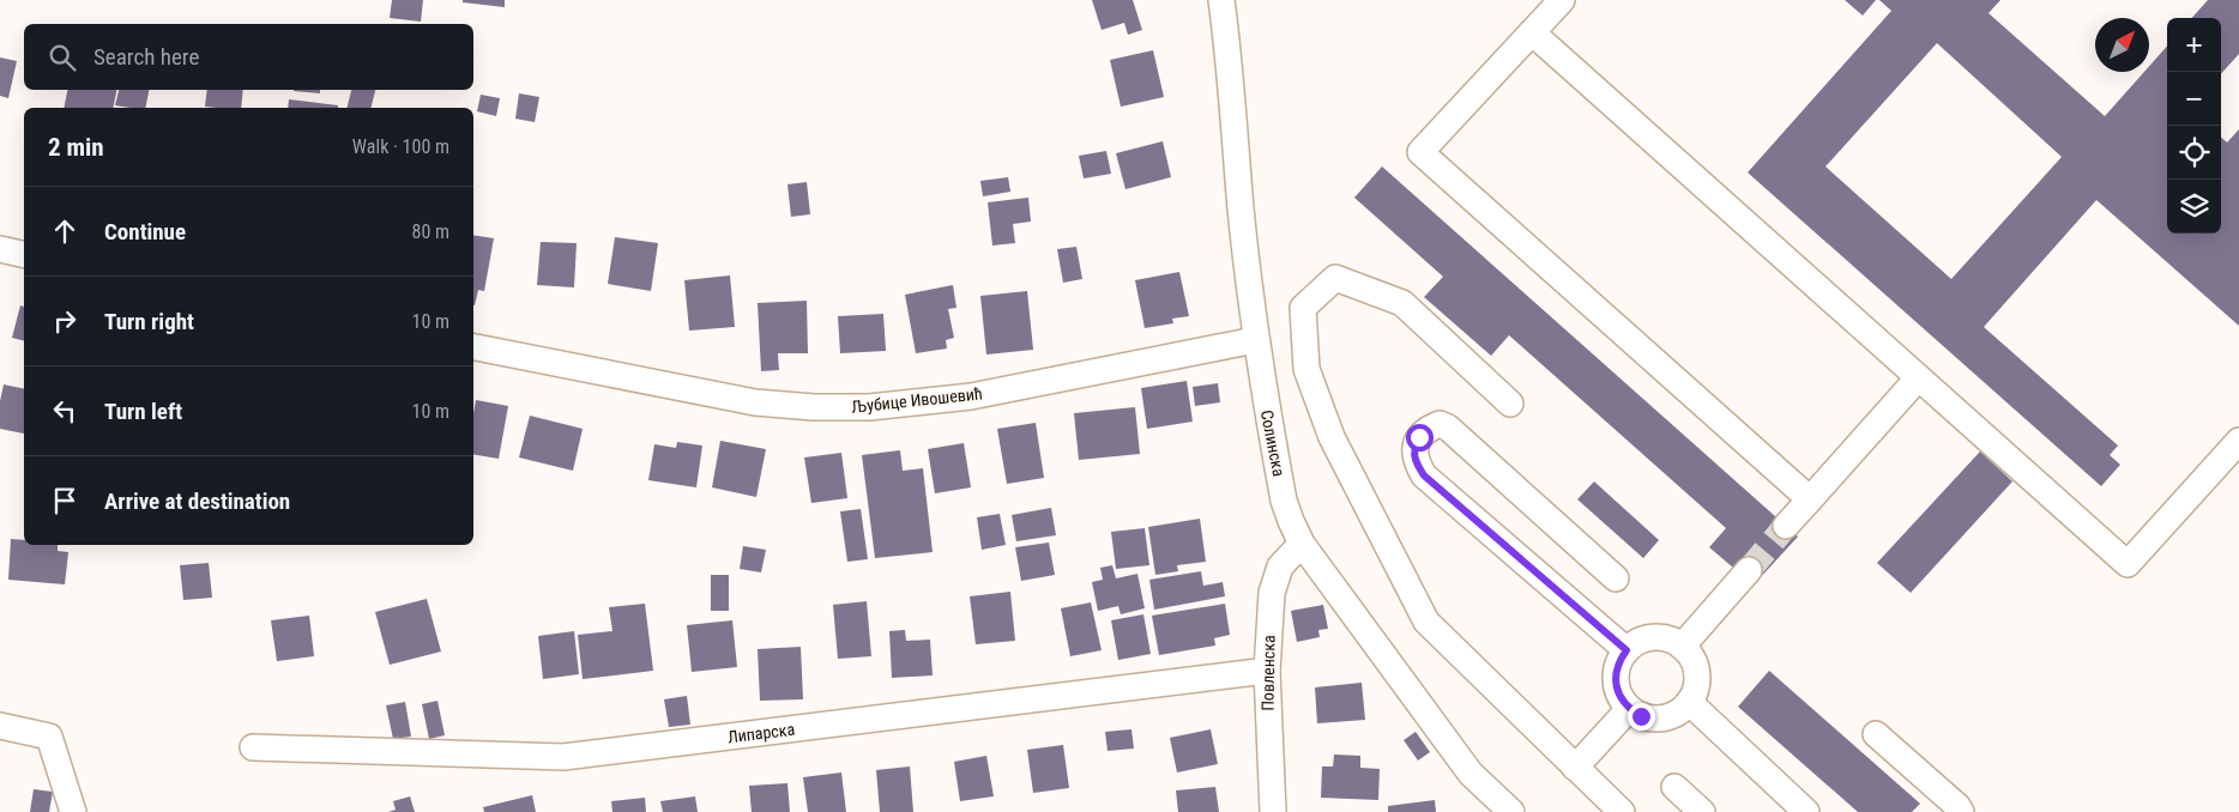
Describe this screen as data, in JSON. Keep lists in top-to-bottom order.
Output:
{
  "streets": {
    "street": [
      "Љубице Ивошевић",
      "Солинска",
      "Повленска",
      "Липарска"
    ]
  },
  "crossings": [
    ["Љубице Ивошевић", "Солинска"],
    ["Солинска", "Повленска"],
    ["Повленска", "Липарска"]
  ],
  "north": "top right",
  "page": {
    "map_buttons": ["+", "−"],
    "search": "Search here",
    "heading": ["2 min", "Walk · 100 m"],
    "list": [
      ["Continue", "80 m"],
      ["Turn right", "10 m"],
      ["Turn left", "10 m"],
      "Arrive at destination"
    ]
  }
}
